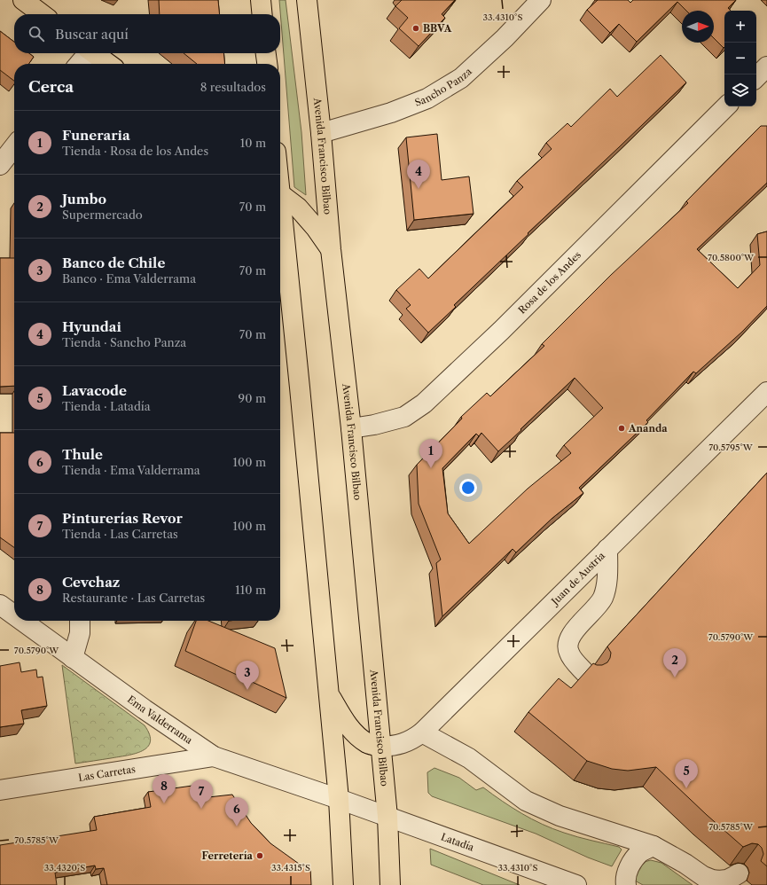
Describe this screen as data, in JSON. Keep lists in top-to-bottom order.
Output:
{
  "streets": {
    "main road": ["Avenida Francisco Bilbao"],
    "street": [
      "Sancho Panza",
      "Rosa de los Andes",
      "Juan de Austria",
      "Ema Valderrama",
      "Las Carretas",
      "Latadía"
    ]
  },
  "crossings": [
    ["Sancho Panza", "Avenida Francisco Bilbao"],
    ["Avenida Francisco Bilbao", "Rosa de los Andes"],
    ["Avenida Francisco Bilbao", "Juan de Austria"],
    ["Avenida Francisco Bilbao", "Latadía"],
    ["Ema Valderrama", "Las Carretas"],
    ["Ema Valderrama", "Latadía"]
  ],
  "places": ["BBVA", "Ananda", "Ferretería"],
  "north": "right",
  "page": {
    "map_buttons": ["+", "−"],
    "search": "Buscar aquí",
    "heading": ["Cerca", "8 resultados"],
    "list": [
      {
        "mark": "1",
        "name": "Funeraria",
        "note": "Tienda · Rosa de los Andes",
        "value": "10 m"
      },
      {
        "mark": "2",
        "name": "Jumbo",
        "note": "Supermercado",
        "value": "70 m"
      },
      {
        "mark": "3",
        "name": "Banco de Chile",
        "note": "Banco · Ema Valderrama",
        "value": "70 m"
      },
      {
        "mark": "4",
        "name": "Hyundai",
        "note": "Tienda · Sancho Panza",
        "value": "70 m"
      },
      {
        "mark": "5",
        "name": "Lavacode",
        "note": "Tienda · Latadía",
        "value": "90 m"
      },
      {
        "mark": "6",
        "name": "Thule",
        "note": "Tienda · Ema Valderrama",
        "value": "100 m"
      },
      {
        "mark": "7",
        "name": "Pinturerías Revor",
        "note": "Tienda · Las Carretas",
        "value": "100 m"
      },
      {
        "mark": "8",
        "name": "Cevchaz",
        "note": "Restaurante · Las Carretas",
        "value": "110 m"
      }
    ],
    "pins": [
      "4",
      "1",
      "2",
      "3",
      "5",
      "8",
      "7",
      "6"
    ]
  },
  "coordinates": [
    "33.4310°S",
    "70.5800°W",
    "70.5795°W",
    "70.5790°W",
    "70.5785°W",
    "33.4320°S",
    "33.4315°S"
  ]
}
